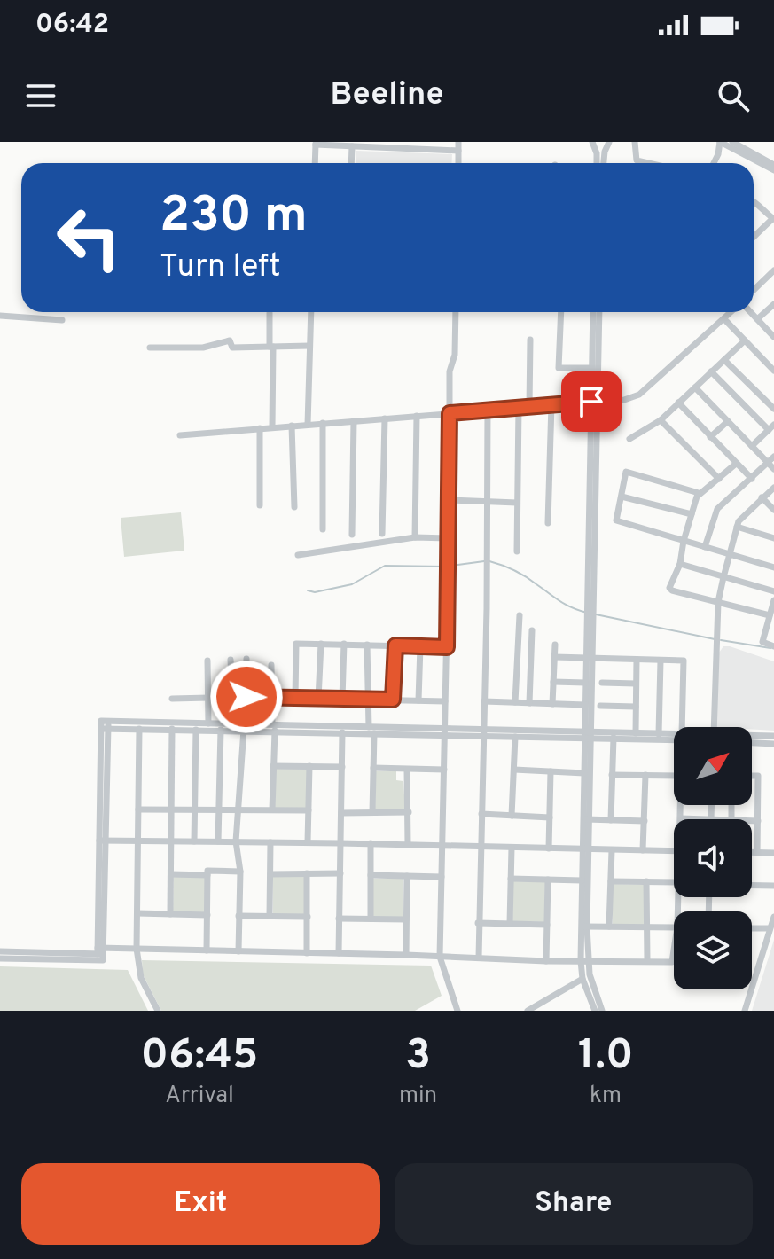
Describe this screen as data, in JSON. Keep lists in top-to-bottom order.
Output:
{
  "north": "top right",
  "page": {
    "status": "06:42",
    "header": "Beeline",
    "turn": ["230 m", "Turn left"],
    "eta": [
      "06:45",
      "Arrival",
      "3",
      "min",
      "1.0",
      "km"
    ],
    "buttons": ["Exit", "Share"]
  }
}
